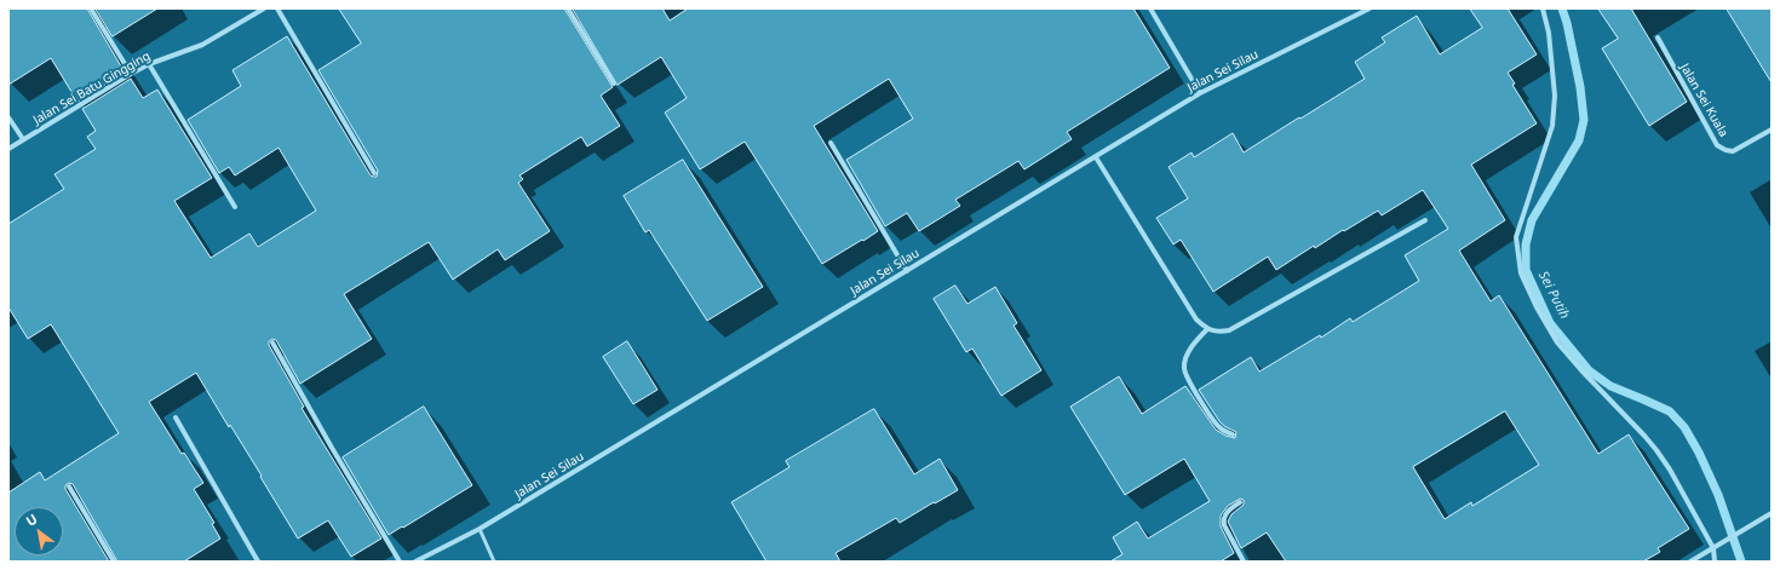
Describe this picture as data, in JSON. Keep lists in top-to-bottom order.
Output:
{
  "streets": {
    "street": ["Jalan Sei Silau", "Jalan Sei Batu Gingging", "Jalan Sei Kuala"]
  },
  "water": ["Sei Putih"],
  "north": "top left"
}
